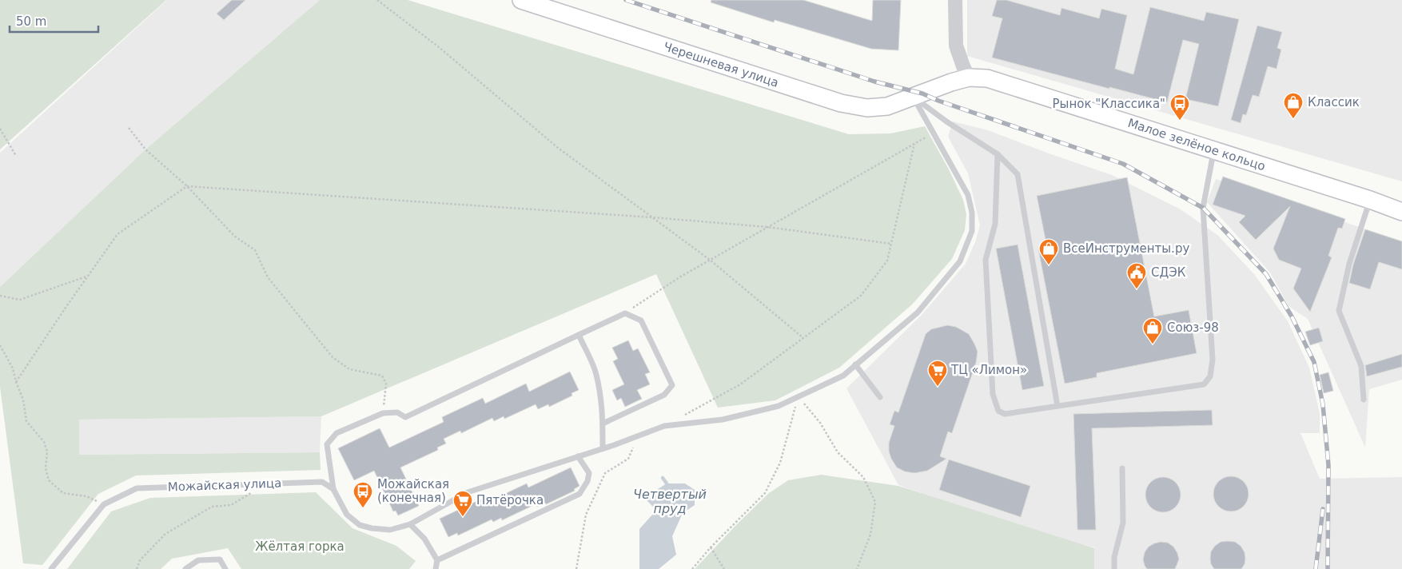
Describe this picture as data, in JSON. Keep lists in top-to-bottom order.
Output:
{
  "streets": {
    "main road": ["Черешневая улица", "Малое зелёное кольцо"],
    "lane": ["Можайская улица"]
  },
  "crossings": [
    ["Черешневая улица", "Малое зелёное кольцо"]
  ],
  "water": ["Четвертый пруд"],
  "parks": ["Жёлтая горка"],
  "places": {
    "shop": ["Классик", "ВсеИнструменты.ру", "Союз-98"],
    "bus stop": ["Рынок \"Классика\"", "Можайская (конечная)"],
    "public building": ["СДЭК"],
    "supermarket": ["ТЦ «Лимон»", "Пятёрочка"]
  },
  "scale_bar": "50 m"
}
